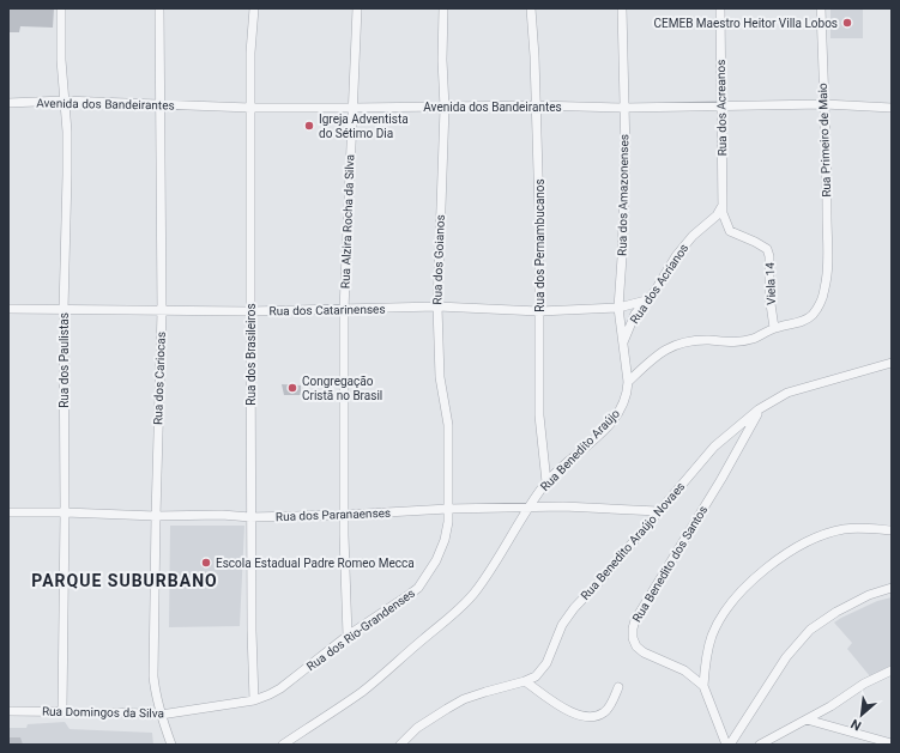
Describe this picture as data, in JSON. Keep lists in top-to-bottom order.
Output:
{
  "streets": {
    "street": [
      "Avenida dos Bandeirantes",
      "Rua dos Acreanos",
      "Rua Primeiro de Maio",
      "Rua dos Amazonenses",
      "Rua Alzira Rocha da Silva",
      "Rua dos Pernambucanos",
      "Rua dos Goianos",
      "Rua dos Acrianos",
      "Viela 14",
      "Rua dos Catarinenses",
      "Rua dos Brasileiros",
      "Rua dos Paulistas",
      "Rua dos Cariocas",
      "Rua Benedito Araújo",
      "Rua dos Paranaenses",
      "Rua Benedito Araújo Novaes",
      "Rua Benedito dos Santos",
      "Rua dos Rio-Grandenses",
      "Rua Domingos da Silva"
    ]
  },
  "crossings": [
    ["Avenida dos Bandeirantes", "Rua dos Acreanos"],
    ["Avenida dos Bandeirantes", "Rua Primeiro de Maio"],
    ["Avenida dos Bandeirantes", "Rua dos Amazonenses"],
    ["Avenida dos Bandeirantes", "Rua Alzira Rocha da Silva"],
    ["Avenida dos Bandeirantes", "Rua dos Pernambucanos"],
    ["Avenida dos Bandeirantes", "Rua dos Goianos"],
    ["Avenida dos Bandeirantes", "Rua dos Brasileiros"],
    ["Avenida dos Bandeirantes", "Rua dos Paulistas"],
    ["Avenida dos Bandeirantes", "Rua dos Cariocas"],
    ["Rua dos Acreanos", "Rua dos Acrianos"],
    ["Rua dos Acreanos", "Viela 14"],
    ["Rua Primeiro de Maio", "Viela 14"],
    ["Rua dos Amazonenses", "Rua dos Acrianos"],
    ["Rua dos Amazonenses", "Rua dos Catarinenses"],
    ["Rua dos Amazonenses", "Rua Benedito Araújo"],
    ["Rua Alzira Rocha da Silva", "Rua dos Catarinenses"],
    ["Rua Alzira Rocha da Silva", "Rua dos Paranaenses"],
    ["Rua Alzira Rocha da Silva", "Rua dos Rio-Grandenses"],
    ["Rua dos Pernambucanos", "Rua dos Catarinenses"],
    ["Rua dos Pernambucanos", "Rua Benedito Araújo"],
    ["Rua dos Goianos", "Rua dos Catarinenses"],
    ["Rua dos Goianos", "Rua dos Paranaenses"],
    ["Rua dos Goianos", "Rua dos Rio-Grandenses"],
    ["Rua dos Acrianos", "Viela 14"],
    ["Rua dos Acrianos", "Rua dos Catarinenses"],
    ["Rua dos Catarinenses", "Rua dos Brasileiros"],
    ["Rua dos Catarinenses", "Rua dos Paulistas"],
    ["Rua dos Catarinenses", "Rua dos Cariocas"],
    ["Rua dos Brasileiros", "Rua dos Paranaenses"],
    ["Rua dos Brasileiros", "Rua dos Rio-Grandenses"],
    ["Rua dos Brasileiros", "Rua Domingos da Silva"],
    ["Rua dos Paulistas", "Rua dos Paranaenses"],
    ["Rua dos Paulistas", "Rua Domingos da Silva"],
    ["Rua dos Cariocas", "Rua dos Paranaenses"],
    ["Rua dos Cariocas", "Rua Domingos da Silva"],
    ["Rua Benedito Araújo", "Rua dos Paranaenses"],
    ["Rua dos Paranaenses", "Rua Benedito Araújo Novaes"],
    ["Rua dos Paranaenses", "Rua dos Rio-Grandenses"],
    ["Rua Benedito Araújo Novaes", "Rua Benedito dos Santos"],
    ["Rua dos Rio-Grandenses", "Rua Domingos da Silva"]
  ],
  "districts": ["PARQUE SUBURBANO"],
  "places": [
    "CEMEB Maestro Heitor Villa Lobos",
    "Igreja Adventista do Sétimo Dia",
    "Congregação Cristã no Brasil",
    "Escola Estadual Padre Romeo Mecca"
  ],
  "north": "bottom left"
}
